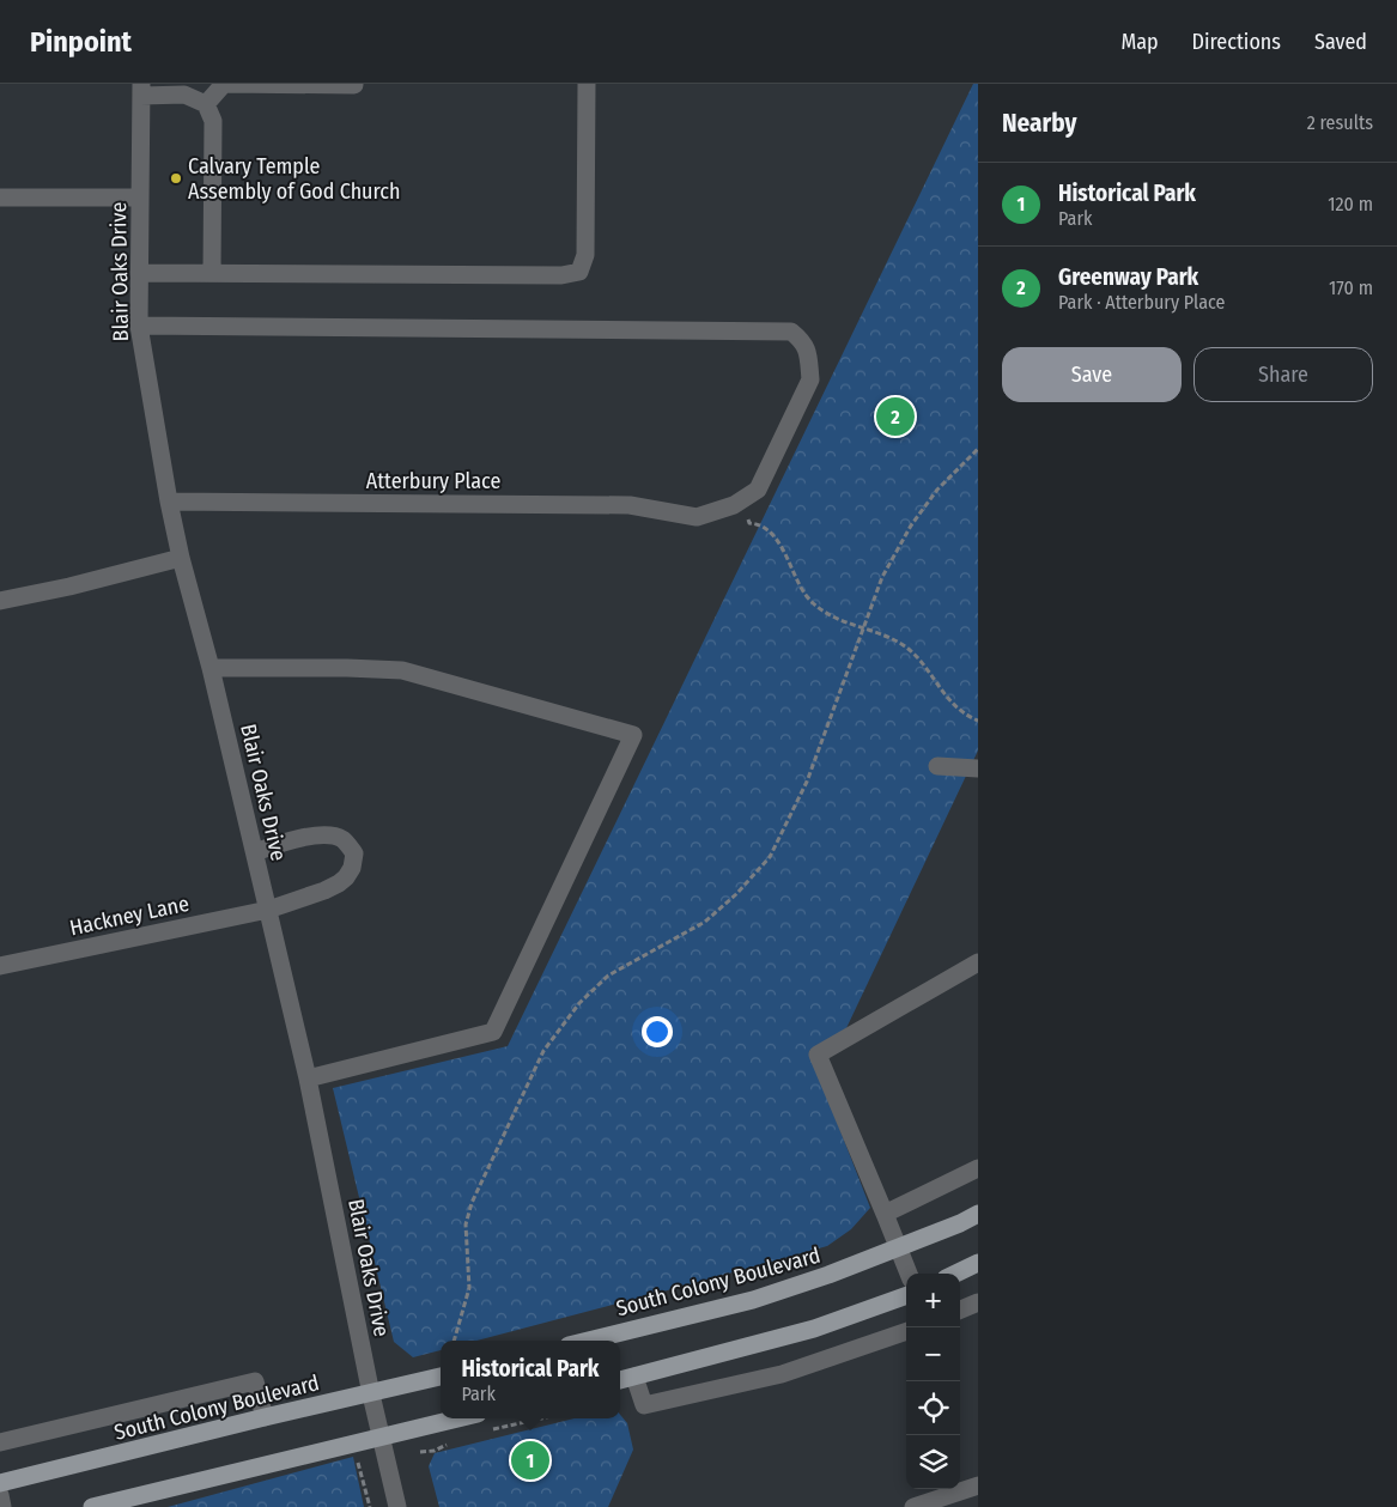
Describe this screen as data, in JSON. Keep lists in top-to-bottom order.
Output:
{
  "streets": {
    "main road": ["South Colony Boulevard"],
    "street": ["Blair Oaks Drive", "Atterbury Place", "Hackney Lane"]
  },
  "crossings": [
    ["Blair Oaks Drive", "Atterbury Place"],
    ["Blair Oaks Drive", "Hackney Lane"],
    ["Blair Oaks Drive", "South Colony Boulevard"]
  ],
  "places": ["Calvary Temple Assembly of God Church"],
  "page": {
    "header": "Pinpoint",
    "nav": ["Map", "Directions", "Saved"],
    "heading": ["Nearby", "2 results"],
    "list": [
      {
        "mark": "1",
        "name": "Historical Park",
        "note": "Park",
        "value": "120 m"
      },
      {
        "mark": "2",
        "name": "Greenway Park",
        "note": "Park · Atterbury Place",
        "value": "170 m"
      }
    ],
    "buttons": ["Save", "Share"],
    "pins": ["2", "1"],
    "map_buttons": ["+", "−"],
    "popup": ["Historical Park", "Park"]
  }
}
